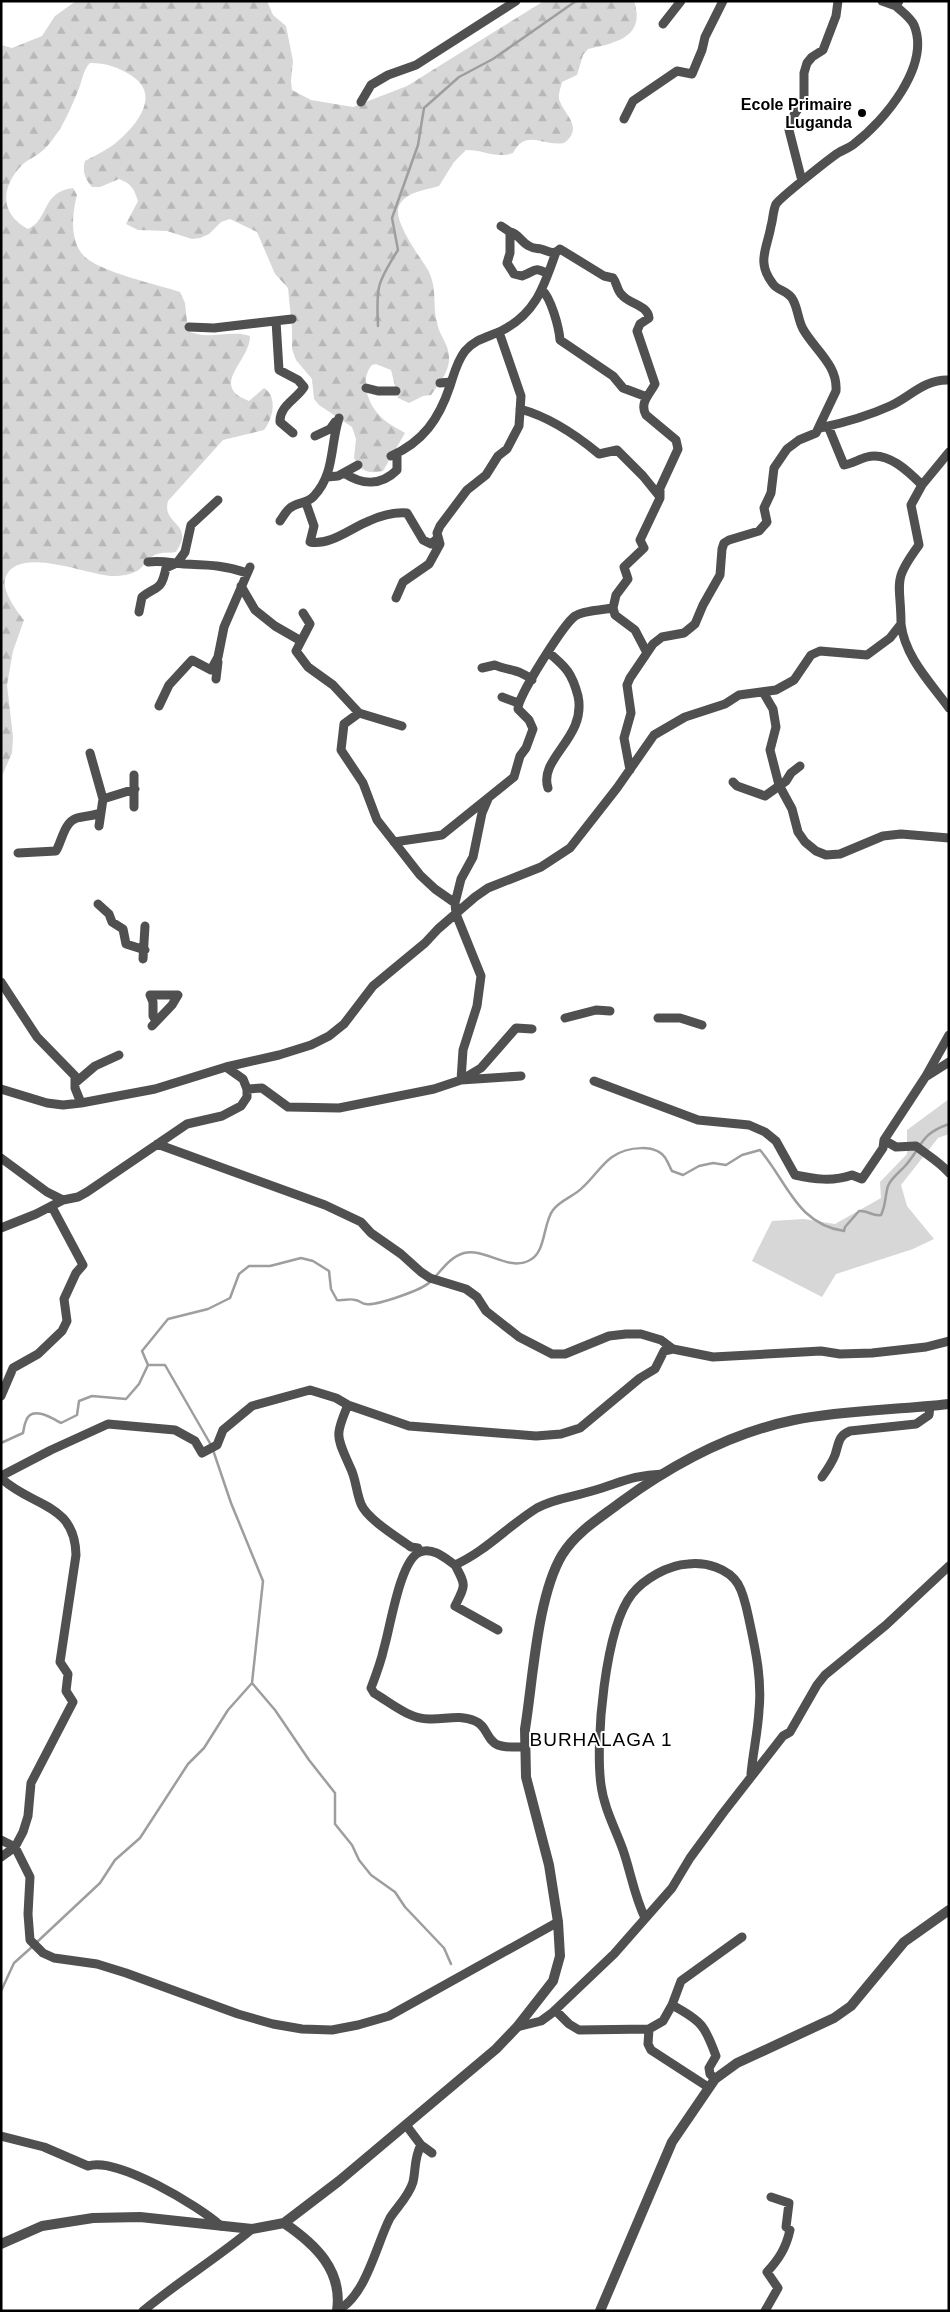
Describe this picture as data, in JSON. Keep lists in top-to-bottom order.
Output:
{
  "districts": ["BURHALAGA 1"],
  "places": ["Ecole Primaire Luganda"]
}
